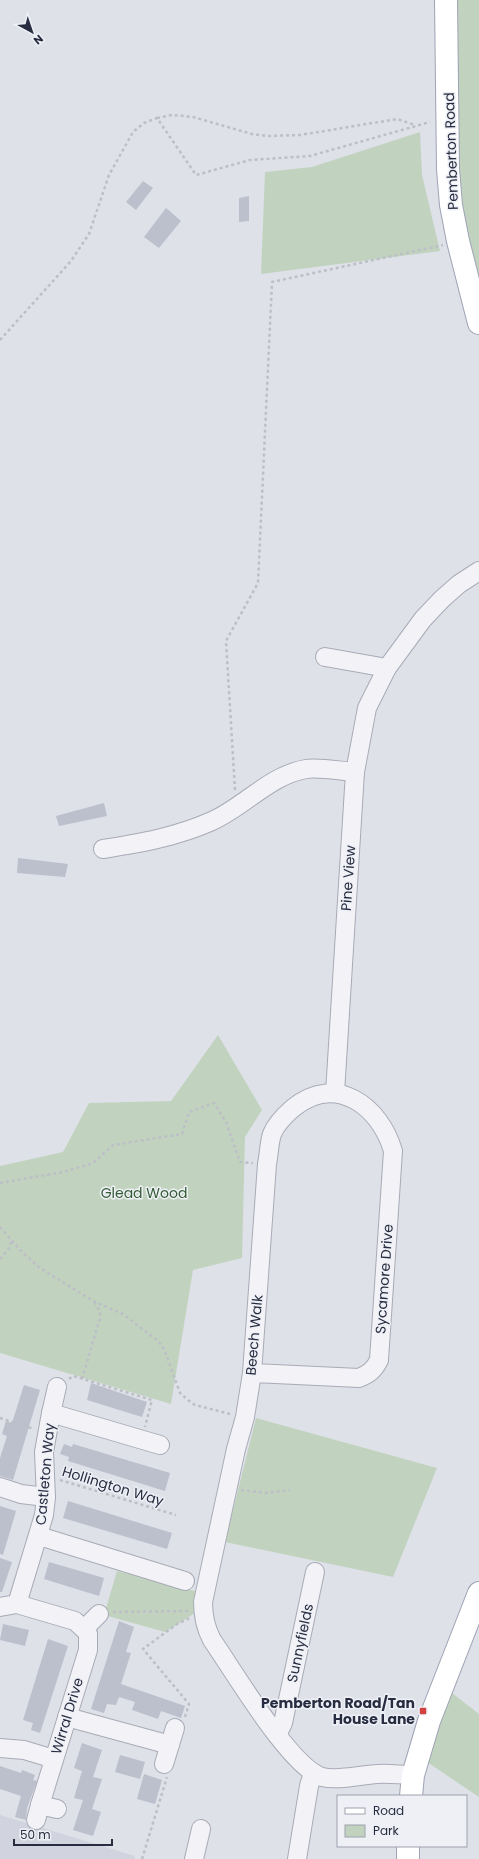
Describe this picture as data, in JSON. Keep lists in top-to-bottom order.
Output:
{
  "streets": {
    "main road": ["Pemberton Road"],
    "street": [
      "Pine View",
      "Sycamore Drive",
      "Beech Walk",
      "Castleton Way",
      "Sunnyfields",
      "Wirral Drive"
    ],
    "path": ["Hollington Way"]
  },
  "crossings": [
    ["Pine View", "Sycamore Drive"],
    ["Pine View", "Beech Walk"],
    ["Sycamore Drive", "Beech Walk"],
    ["Beech Walk", "Sunnyfields"],
    ["Castleton Way", "Hollington Way"]
  ],
  "parks": ["Glead Wood"],
  "places": {
    "transit": ["Pemberton Road/Tan House Lane"]
  },
  "legend": ["Road", "Park"],
  "scale_bar": "50 m",
  "north": "bottom right"
}
